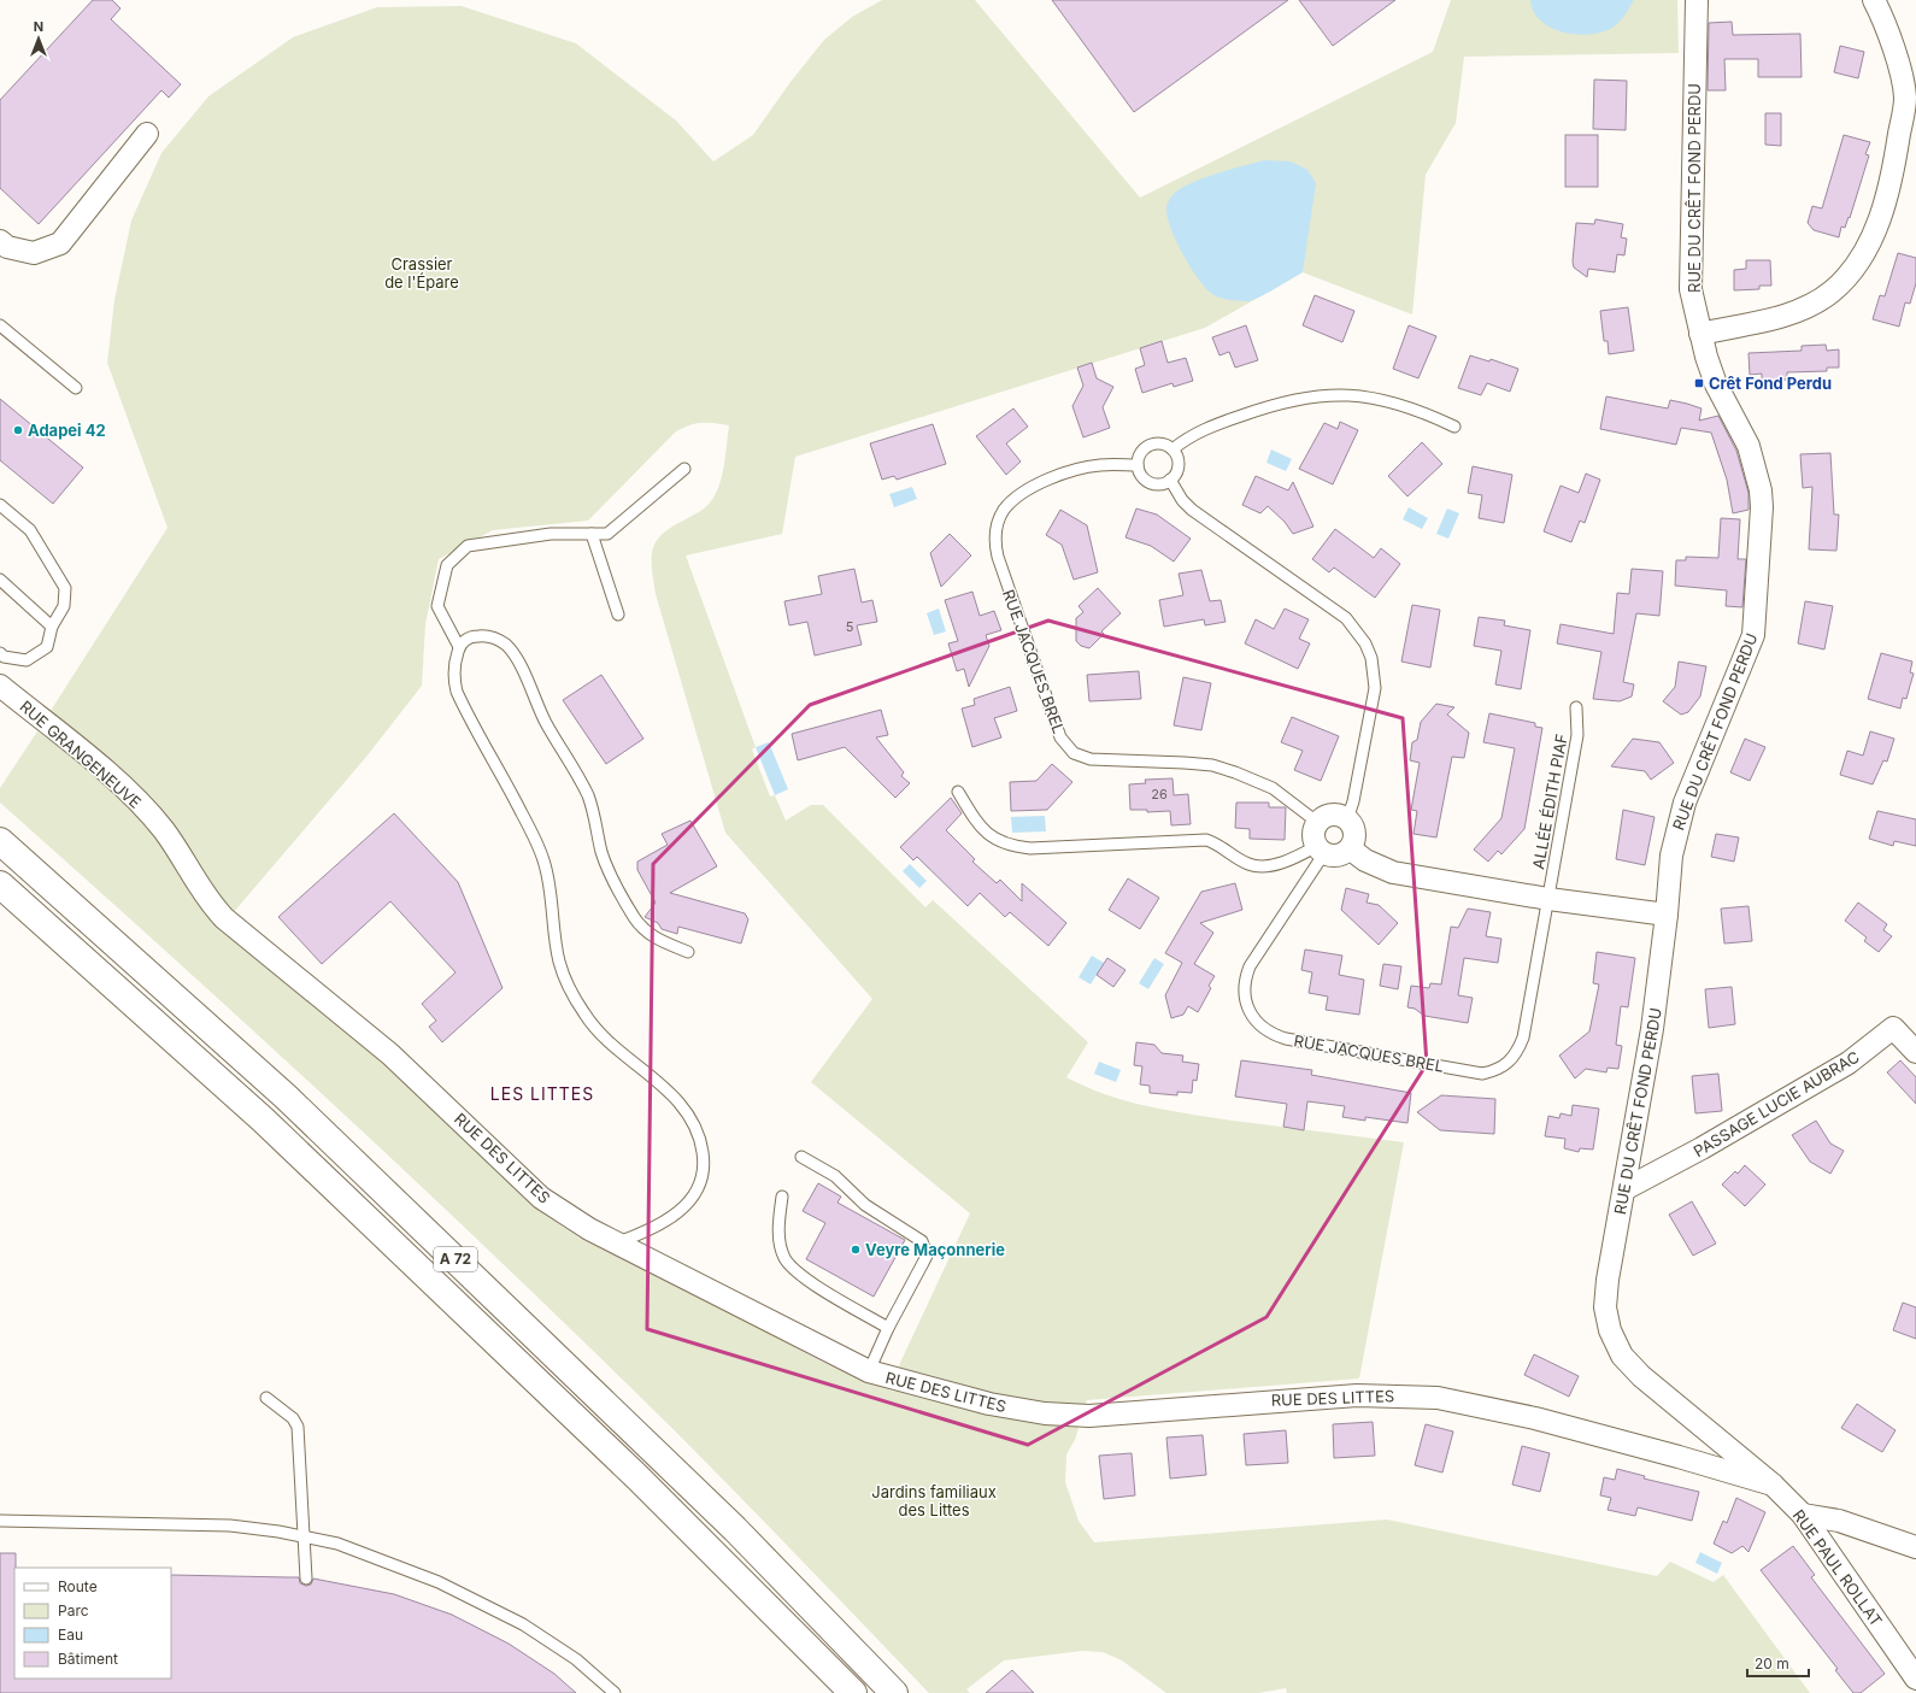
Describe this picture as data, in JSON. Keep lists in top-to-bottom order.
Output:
{
  "streets": {
    "highway": ["A 72"],
    "street": [
      "RUE DU CRÊT FOND PERDU",
      "RUE GRANGENEUVE",
      "PASSAGE LUCIE AUBRAC",
      "RUE DES LITTES",
      "RUE PAUL ROLLAT"
    ],
    "lane": ["RUE JACQUES BREL", "ALLÉE ÉDITH PIAF"]
  },
  "crossings": [
    ["RUE DU CRÊT FOND PERDU", "PASSAGE LUCIE AUBRAC"],
    ["RUE DU CRÊT FOND PERDU", "RUE DES LITTES"],
    ["RUE DU CRÊT FOND PERDU", "RUE PAUL ROLLAT"],
    ["RUE JACQUES BREL", "ALLÉE ÉDITH PIAF"],
    ["RUE GRANGENEUVE", "RUE DES LITTES"],
    ["RUE DES LITTES", "RUE PAUL ROLLAT"]
  ],
  "districts": ["LES LITTES"],
  "parks": ["Crassier de l'Épare", "Jardins familiaux des Littes"],
  "places": {
    "transit": ["Crêt Fond Perdu"],
    "other": ["Adapei 42", "Veyre Maçonnerie"]
  },
  "house_numbers": ["5", "26"],
  "legend": [
    "Route",
    "Parc",
    "Eau",
    "Bâtiment"
  ],
  "scale_bar": "20 m",
  "north": "top"
}
